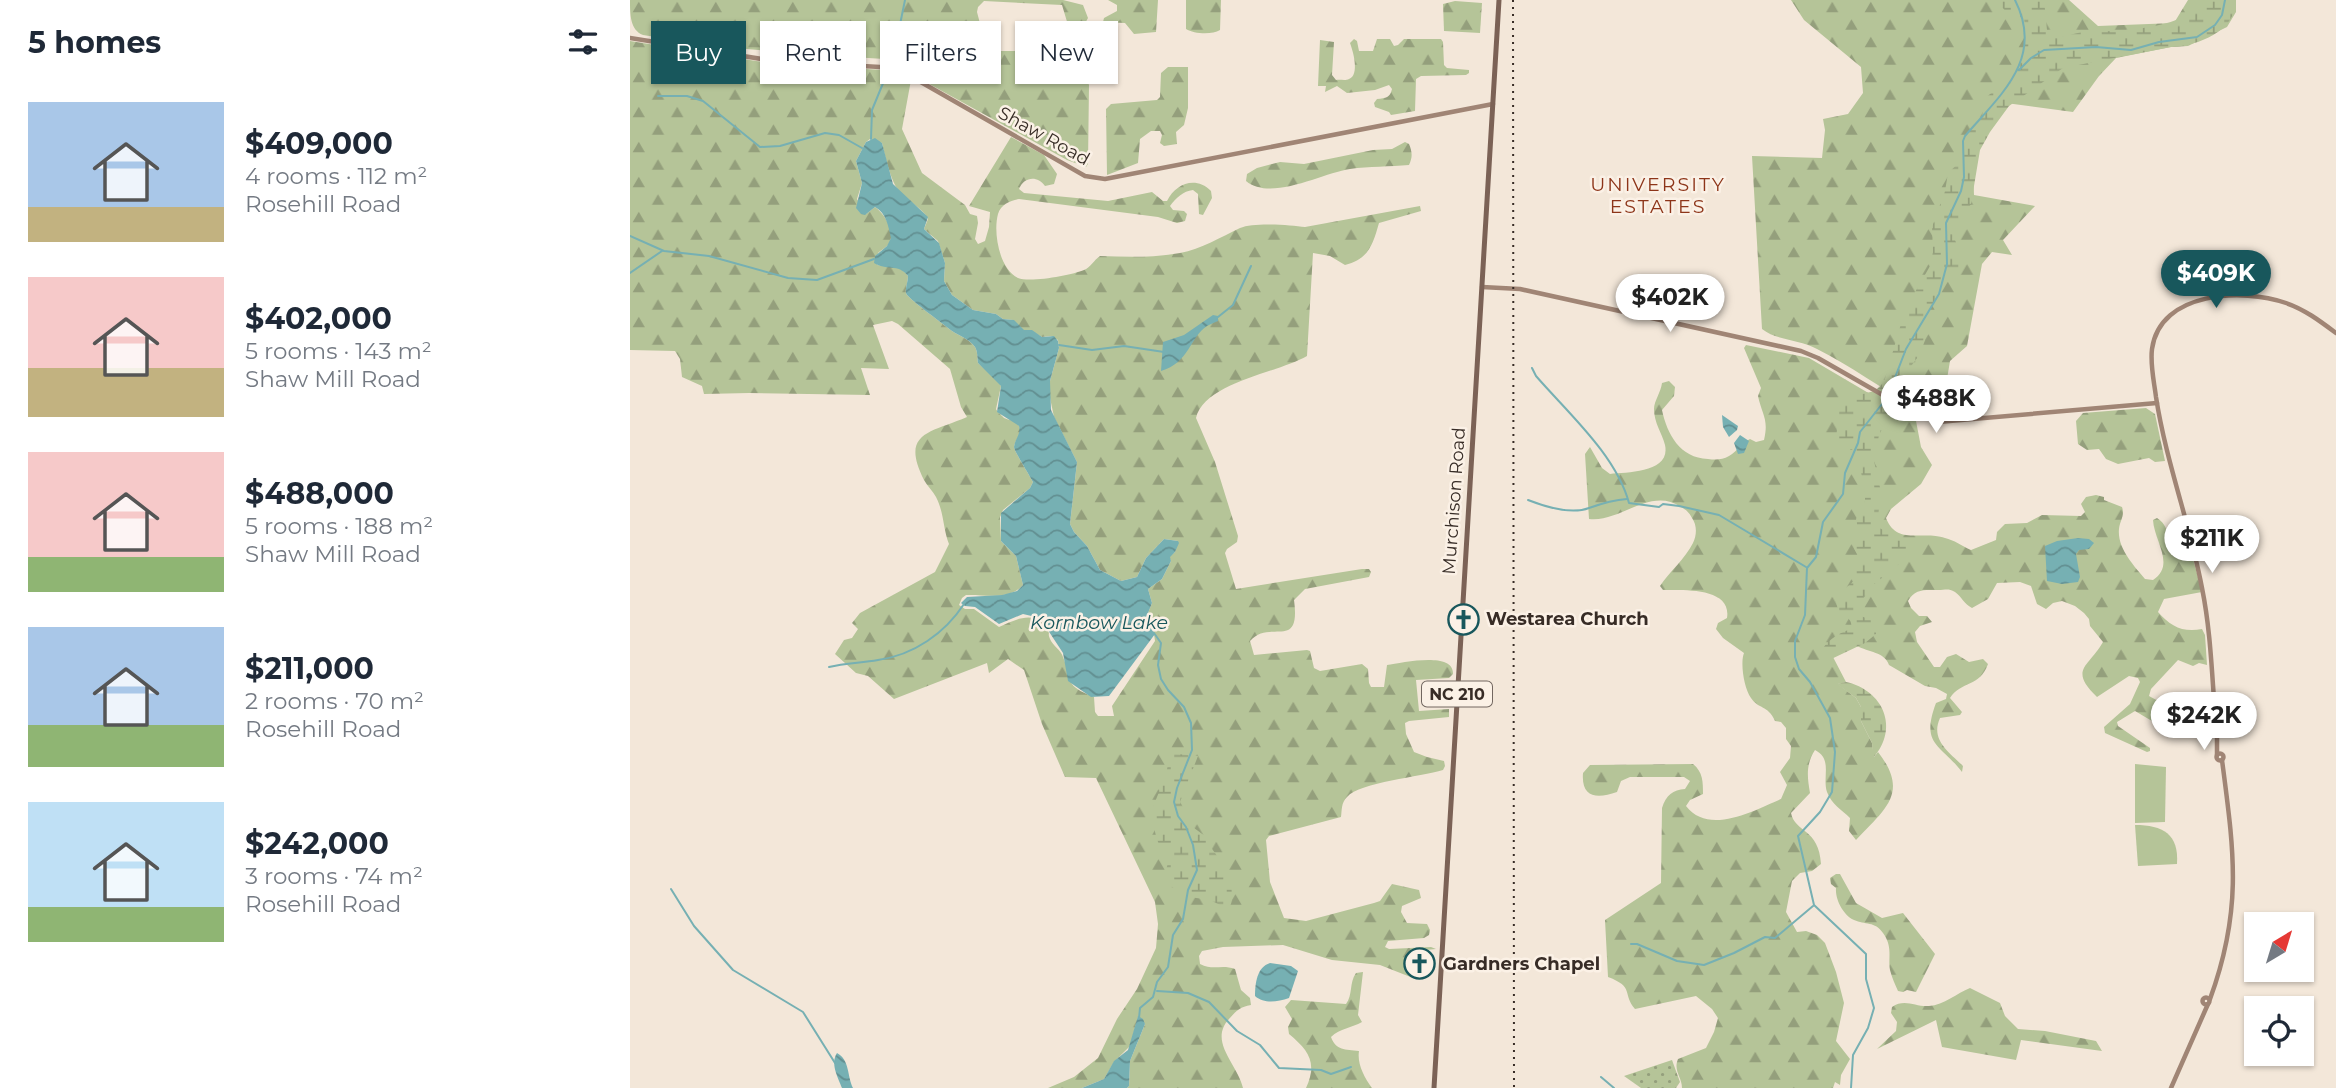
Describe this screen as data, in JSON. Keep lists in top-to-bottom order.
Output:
{
  "streets": {
    "main road": ["Shaw Road", "Murchison Road", "NC 210"]
  },
  "crossings": [
    ["Shaw Road", "Murchison Road"]
  ],
  "districts": ["UNIVERSITY ESTATES"],
  "water": ["Kornbow Lake"],
  "places": {
    "church": ["Westarea Church", "Gardners Chapel"]
  },
  "north": "top right",
  "page": {
    "heading": "5 homes",
    "chip": [
      "Buy",
      "Rent",
      "Filters",
      "New"
    ],
    "list": [
      {
        "name": "$409,000",
        "note": "4 rooms · 112 m² · Rosehill Road"
      },
      {
        "name": "$402,000",
        "note": "5 rooms · 143 m² · Shaw Mill Road"
      },
      {
        "name": "$488,000",
        "note": "5 rooms · 188 m² · Shaw Mill Road"
      },
      {
        "name": "$211,000",
        "note": "2 rooms · 70 m² · Rosehill Road"
      },
      {
        "name": "$242,000",
        "note": "3 rooms · 74 m² · Rosehill Road"
      }
    ],
    "price": [
      "$409K",
      "$402K",
      "$488K",
      "$211K",
      "$242K"
    ]
  }
}
